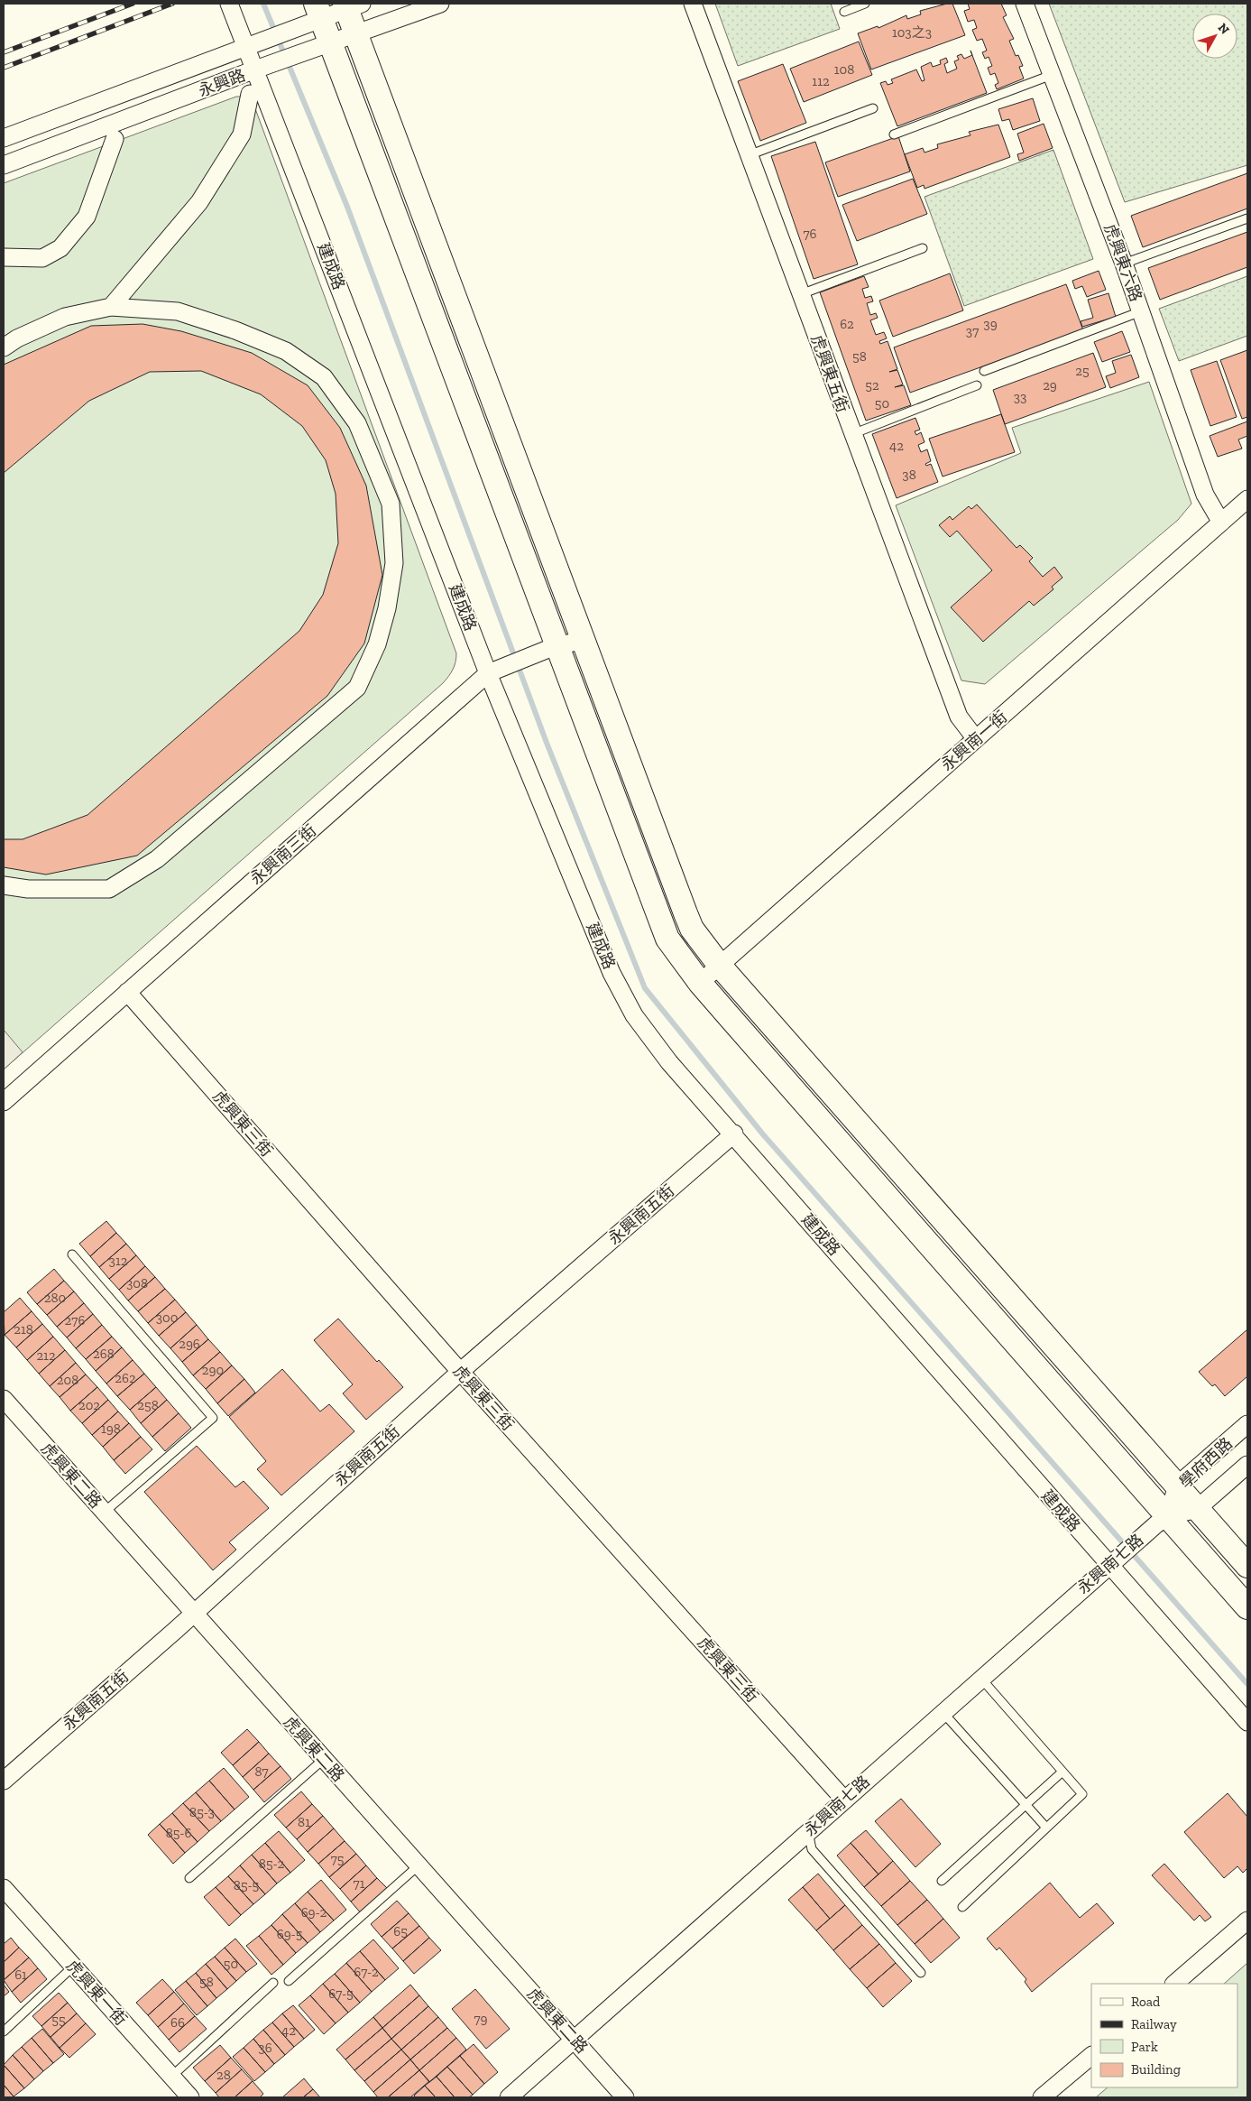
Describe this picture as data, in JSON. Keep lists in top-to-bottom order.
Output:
{
  "streets": {
    "street": [
      "永興路",
      "虎興東六路",
      "建成路",
      "虎興東五街",
      "永興南一街",
      "永興南三街",
      "虎興東三街",
      "永興南五街",
      "學府西路",
      "虎興東二路",
      "永興南七路",
      "虎興東一街"
    ]
  },
  "crossings": [
    ["永興路", "建成路"],
    ["虎興東六路", "永興南一街"],
    ["建成路", "永興南三街"],
    ["建成路", "永興南五街"],
    ["建成路", "永興南七路"],
    ["虎興東五街", "永興南一街"],
    ["永興南三街", "虎興東三街"],
    ["虎興東三街", "永興南五街"],
    ["虎興東三街", "永興南七路"],
    ["永興南五街", "虎興東二路"],
    ["學府西路", "永興南七路"],
    ["虎興東二路", "永興南七路"]
  ],
  "house_numbers": [
    "103之3",
    "108",
    "112",
    "76",
    "62",
    "39",
    "37",
    "58",
    "25",
    "52",
    "29",
    "33",
    "50",
    "42",
    "38",
    "312",
    "308",
    "280",
    "300",
    "276",
    "218",
    "296",
    "268",
    "212",
    "290",
    "262",
    "208",
    "202",
    "258",
    "198",
    "87",
    "85-3",
    "81",
    "85-6",
    "75",
    "85-2",
    "71",
    "85-5",
    "69-2",
    "65",
    "69-5",
    "50",
    "67-2",
    "61",
    "58",
    "67-5",
    "79",
    "55",
    "66",
    "42",
    "36",
    "28"
  ],
  "legend": [
    "Road",
    "Railway",
    "Park",
    "Building"
  ],
  "north": "top right"
}
